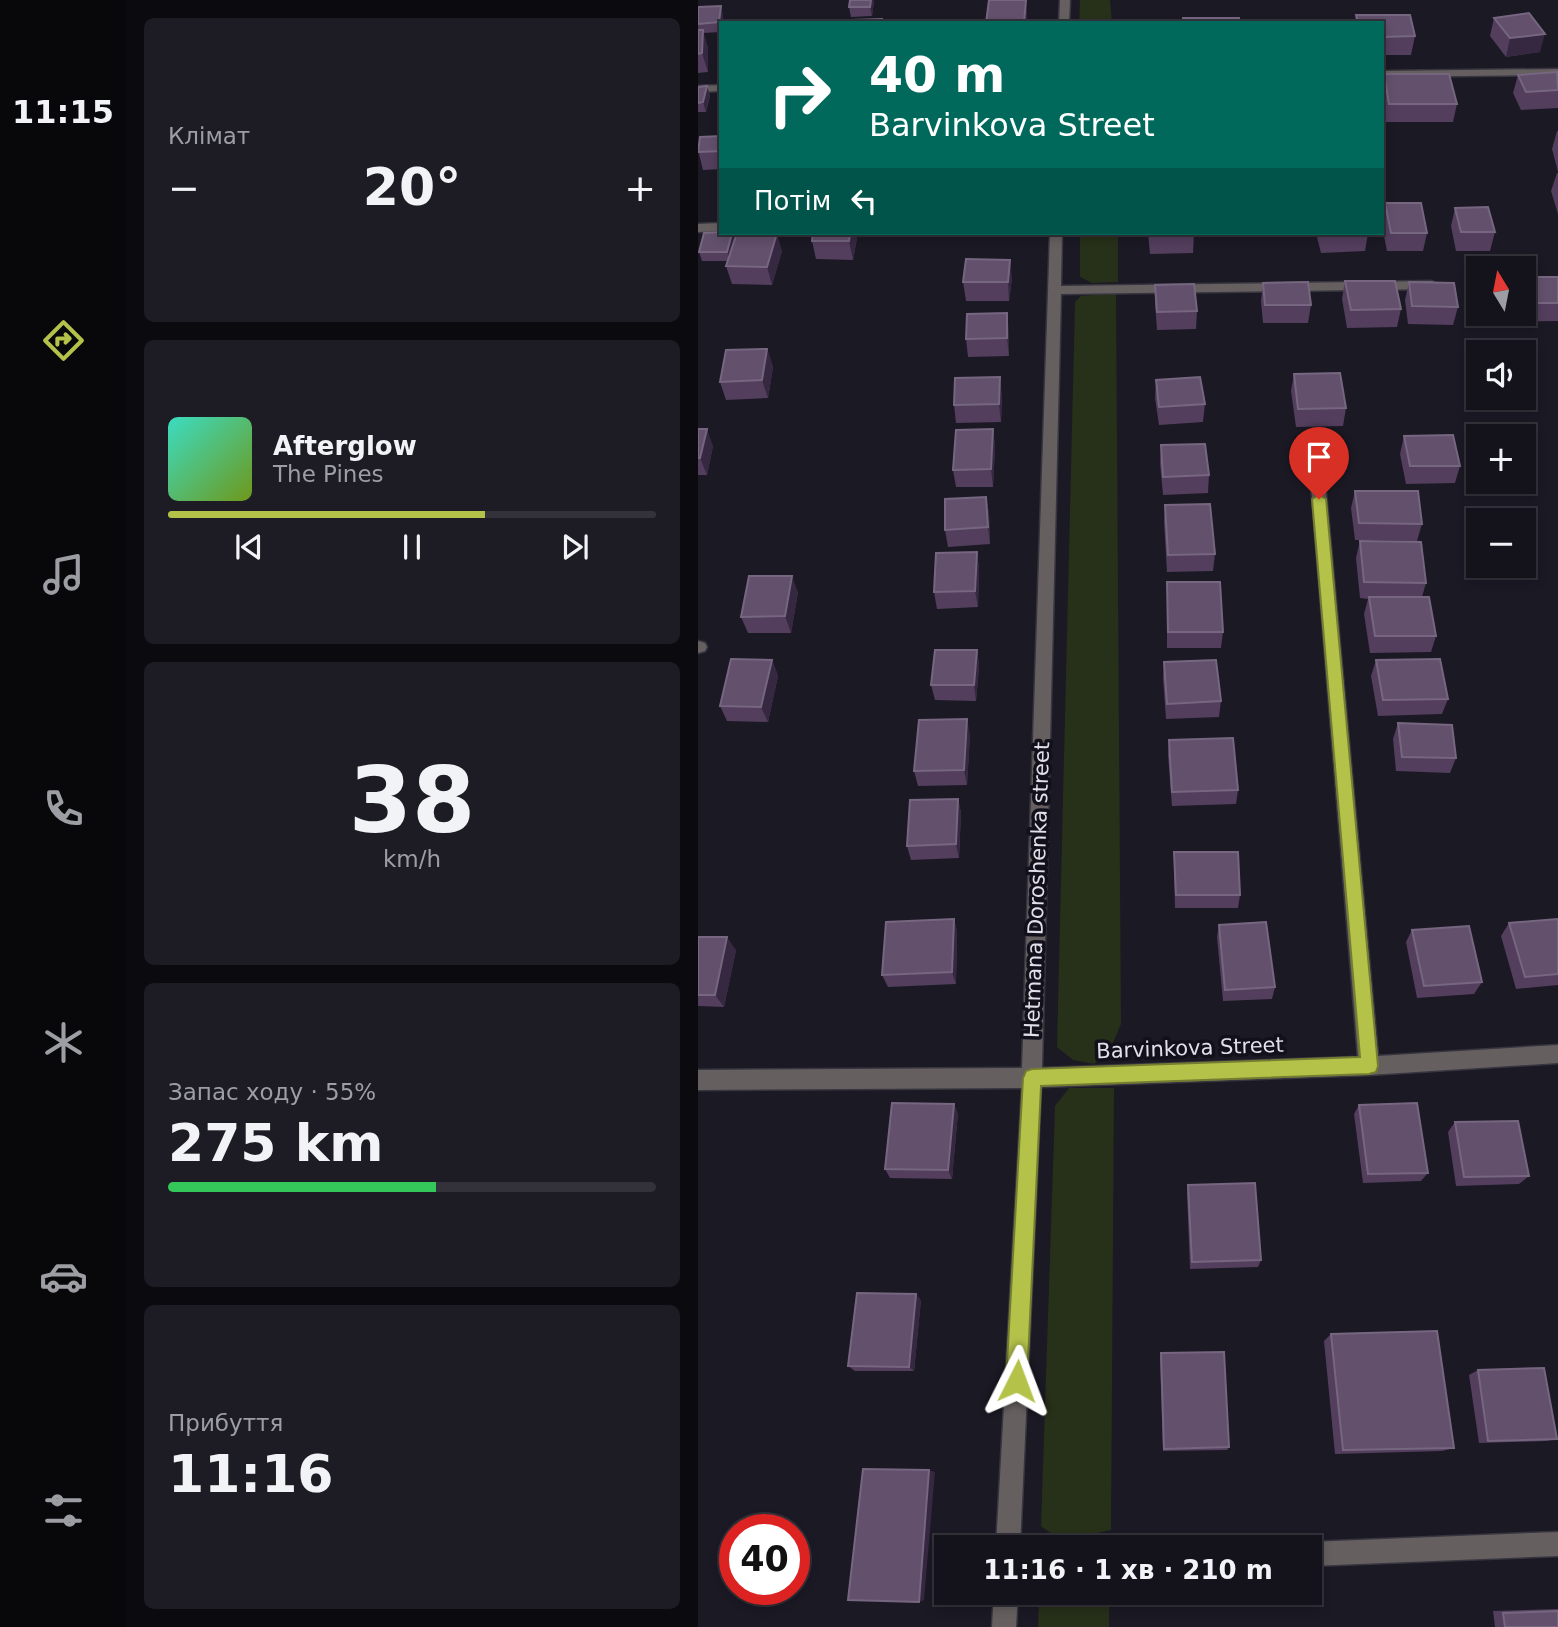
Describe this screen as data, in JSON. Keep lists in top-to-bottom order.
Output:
{
  "streets": {
    "street": ["Hetmana Doroshenka street", "Barvinkova Street"]
  },
  "crossings": [
    ["Hetmana Doroshenka street", "Barvinkova Street"]
  ],
  "north": "top",
  "page": {
    "tabs": "11:15",
    "tile": [
      "Клімат",
      ["38", "km/h"],
      ["Запас ходу · 55%", "275 km"],
      ["Прибуття", "11:16"]
    ],
    "turn": ["40 m", "Barvinkova Street"],
    "heat": ["−", "20°", "+"],
    "then": "Потім",
    "map_buttons": ["+", "−"],
    "song": ["Afterglow", "The Pines"],
    "limit": "40",
    "trip": "11:16 · 1 хв · 210 m"
  }
}
